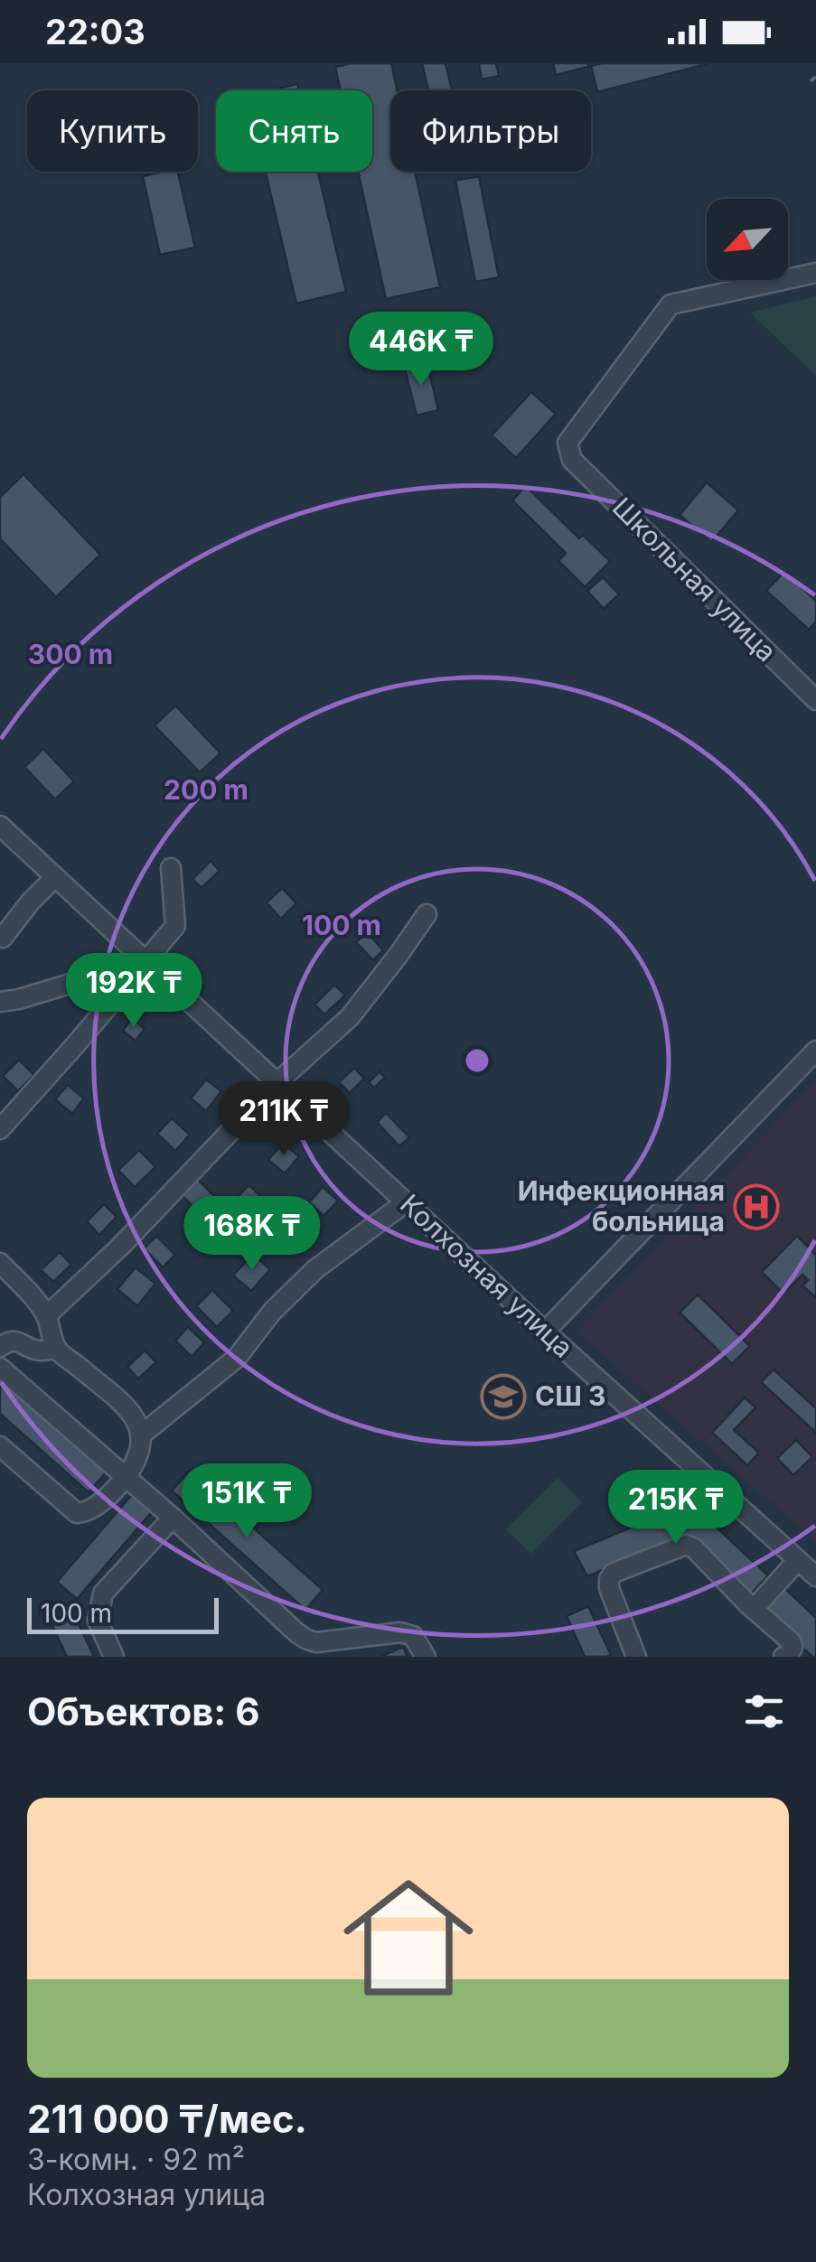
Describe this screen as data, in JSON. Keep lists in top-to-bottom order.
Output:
{
  "streets": {
    "street": ["Школьная улица", "Колхозная улица"]
  },
  "places": {
    "hospital": ["Инфекционная больница"],
    "school or university": ["СШ 3"]
  },
  "scale_bar": "100 m",
  "north": "bottom left",
  "page": {
    "status": "22:03",
    "chip": ["Купить", "Снять", "Фильтры"],
    "price": [
      "446K ₸",
      "192K ₸",
      "211K ₸",
      "168K ₸",
      "151K ₸",
      "215K ₸"
    ],
    "scale": "100 m",
    "heading": "Объектов: 6",
    "list": [
      {
        "name": "211 000 ₸/мес.",
        "note": "3-комн. · 92 m² · Колхозная улица"
      }
    ]
  },
  "rings": ["300 m", "200 m", "100 m"]
}
